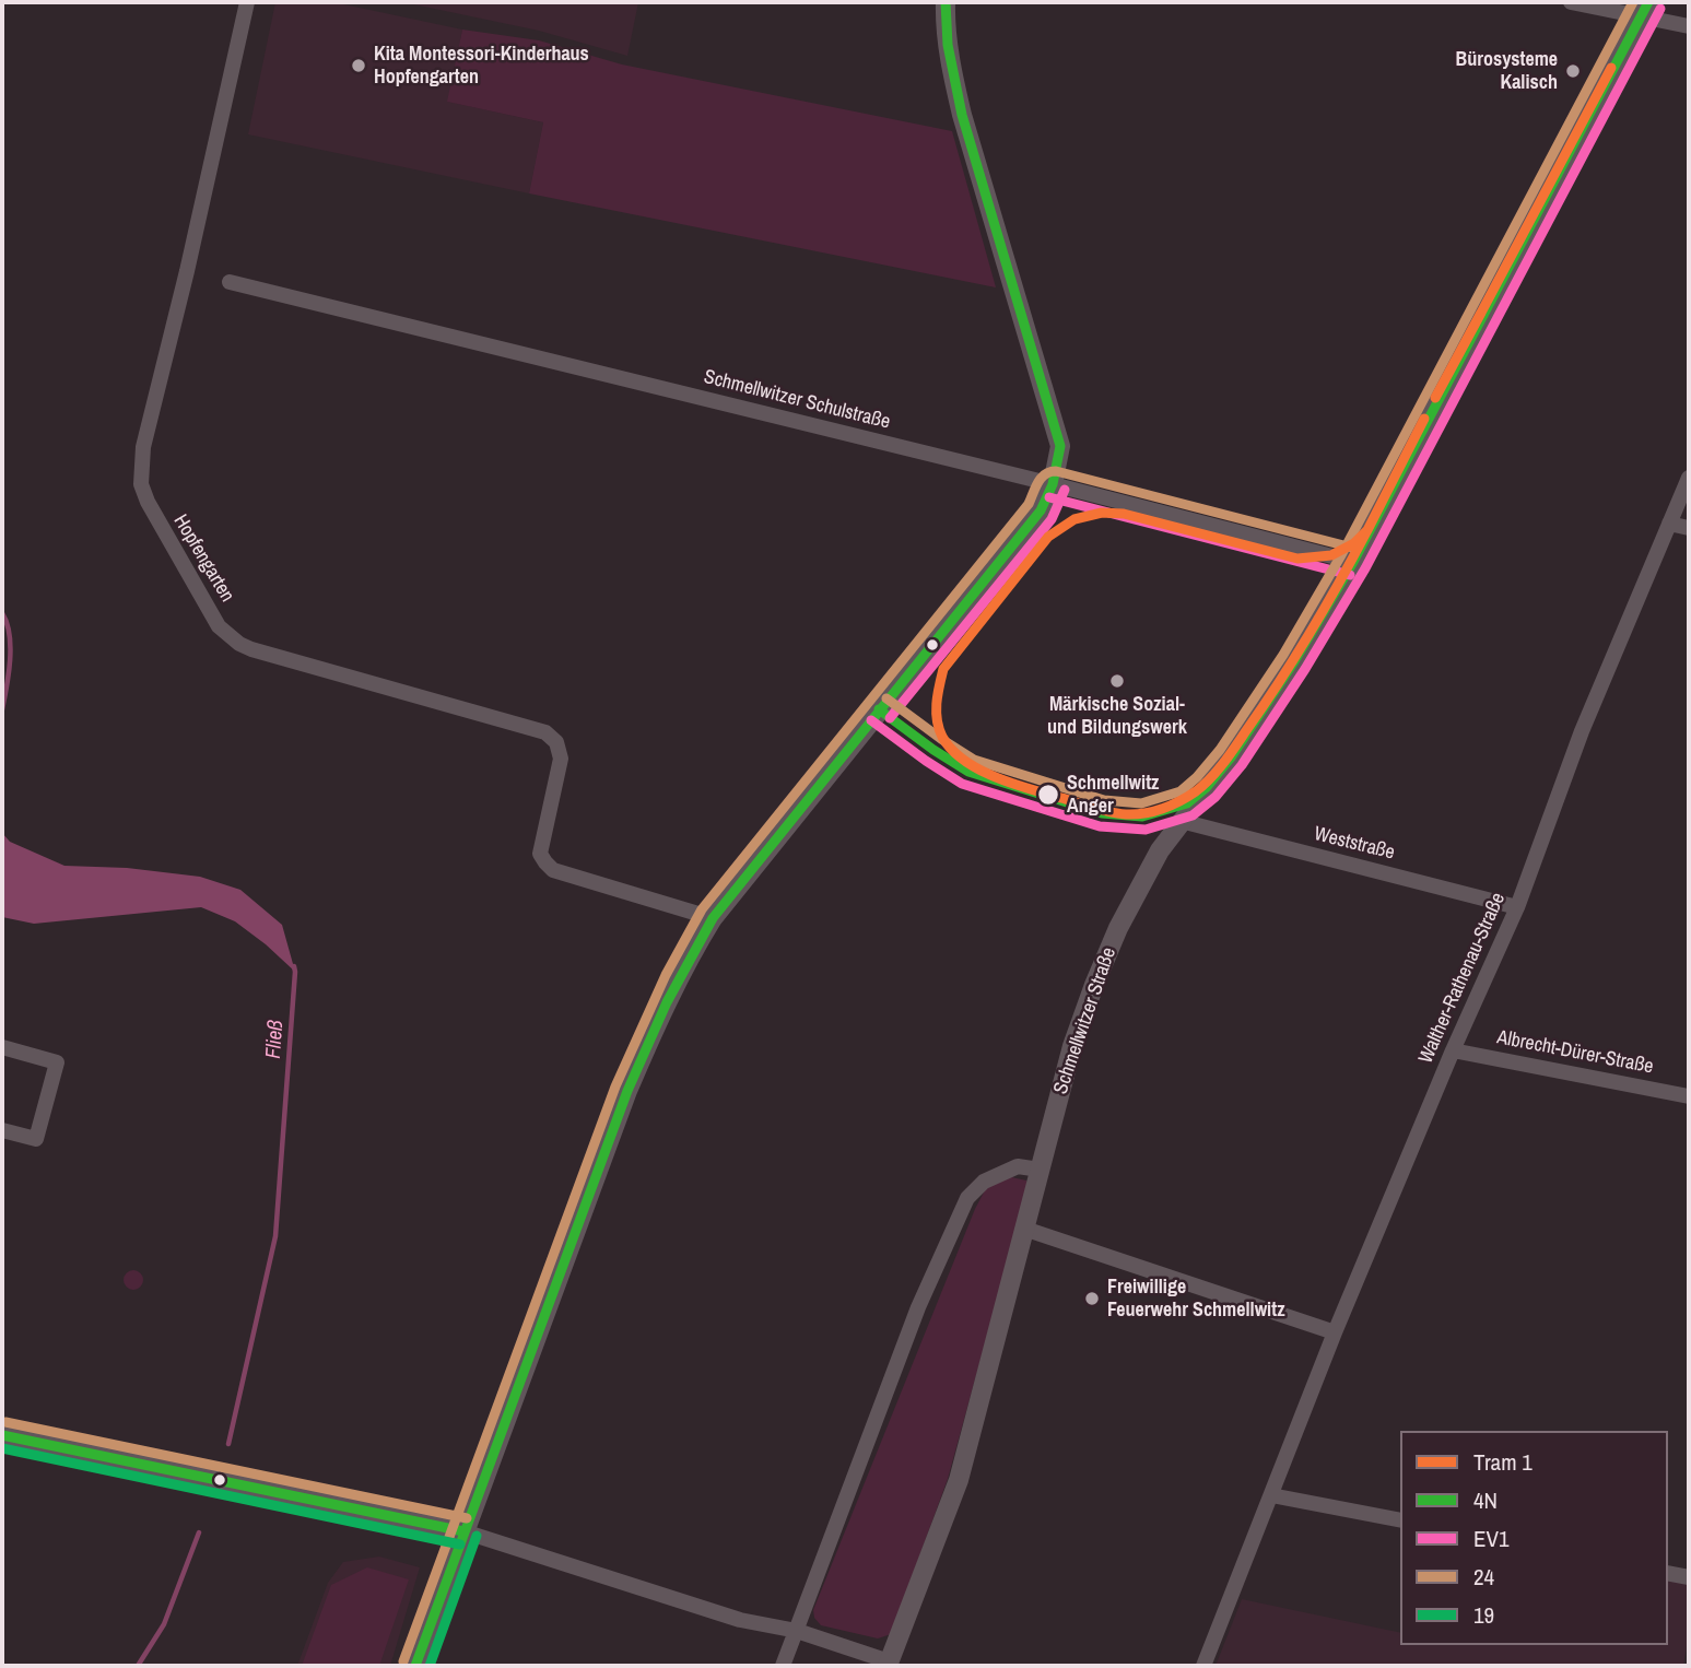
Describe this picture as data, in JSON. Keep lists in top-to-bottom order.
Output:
{
  "streets": {
    "street": [
      "Schmellwitzer Schulstraße",
      "Hopfengarten",
      "Weststraße",
      "Walther-Rathenau-Straße",
      "Schmellwitzer Straße",
      "Albrecht-Dürer-Straße"
    ]
  },
  "crossings": [
    ["Schmellwitzer Schulstraße", "Schmellwitzer Straße"],
    ["Weststraße", "Walther-Rathenau-Straße"],
    ["Weststraße", "Schmellwitzer Straße"],
    ["Walther-Rathenau-Straße", "Albrecht-Dürer-Straße"]
  ],
  "water": ["Fließ"],
  "places": [
    "Kita Montessori-Kinderhaus Hopfengarten",
    "Bürosysteme Kalisch",
    "Märkische Sozial- und Bildungswerk",
    "Schmellwitz Anger",
    "Freiwillige Feuerwehr Schmellwitz"
  ],
  "lines": [
    "transit line 4N",
    "transit line 24",
    "transit line EV1",
    "tram line 1",
    "transit line 19"
  ],
  "legend": [
    "Tram 1",
    "4N",
    "EV1",
    "24",
    "19"
  ]
}
